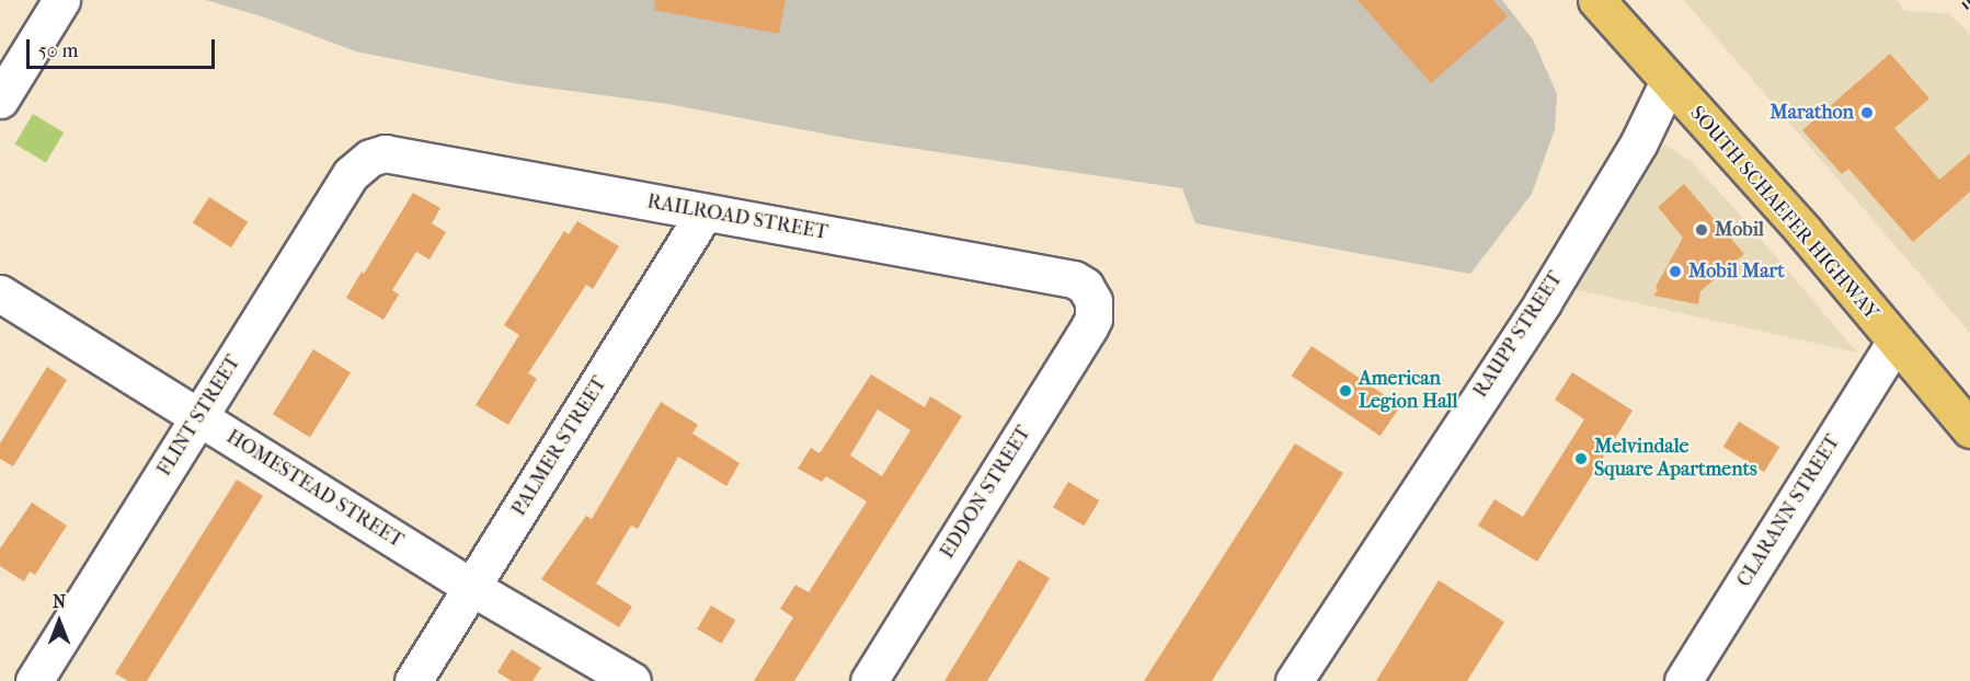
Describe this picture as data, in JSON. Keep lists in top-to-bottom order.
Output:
{
  "streets": {
    "main road": ["SOUTH SCHAEFER HIGHWAY"],
    "street": [
      "RAILROAD STREET",
      "RAUPP STREET",
      "FLINT STREET",
      "PALMER STREET",
      "HOMESTEAD STREET",
      "EDDON STREET",
      "CLARANN STREET"
    ]
  },
  "crossings": [
    ["SOUTH SCHAEFER HIGHWAY", "RAUPP STREET"],
    ["SOUTH SCHAEFER HIGHWAY", "CLARANN STREET"],
    ["RAILROAD STREET", "FLINT STREET"],
    ["RAILROAD STREET", "PALMER STREET"],
    ["RAILROAD STREET", "EDDON STREET"],
    ["FLINT STREET", "HOMESTEAD STREET"],
    ["PALMER STREET", "HOMESTEAD STREET"]
  ],
  "places": [
    "Marathon",
    "Mobil",
    "Mobil Mart",
    "American Legion Hall",
    "Melvindale Square Apartments"
  ],
  "scale_bar": "50 m",
  "north": "top"
}
